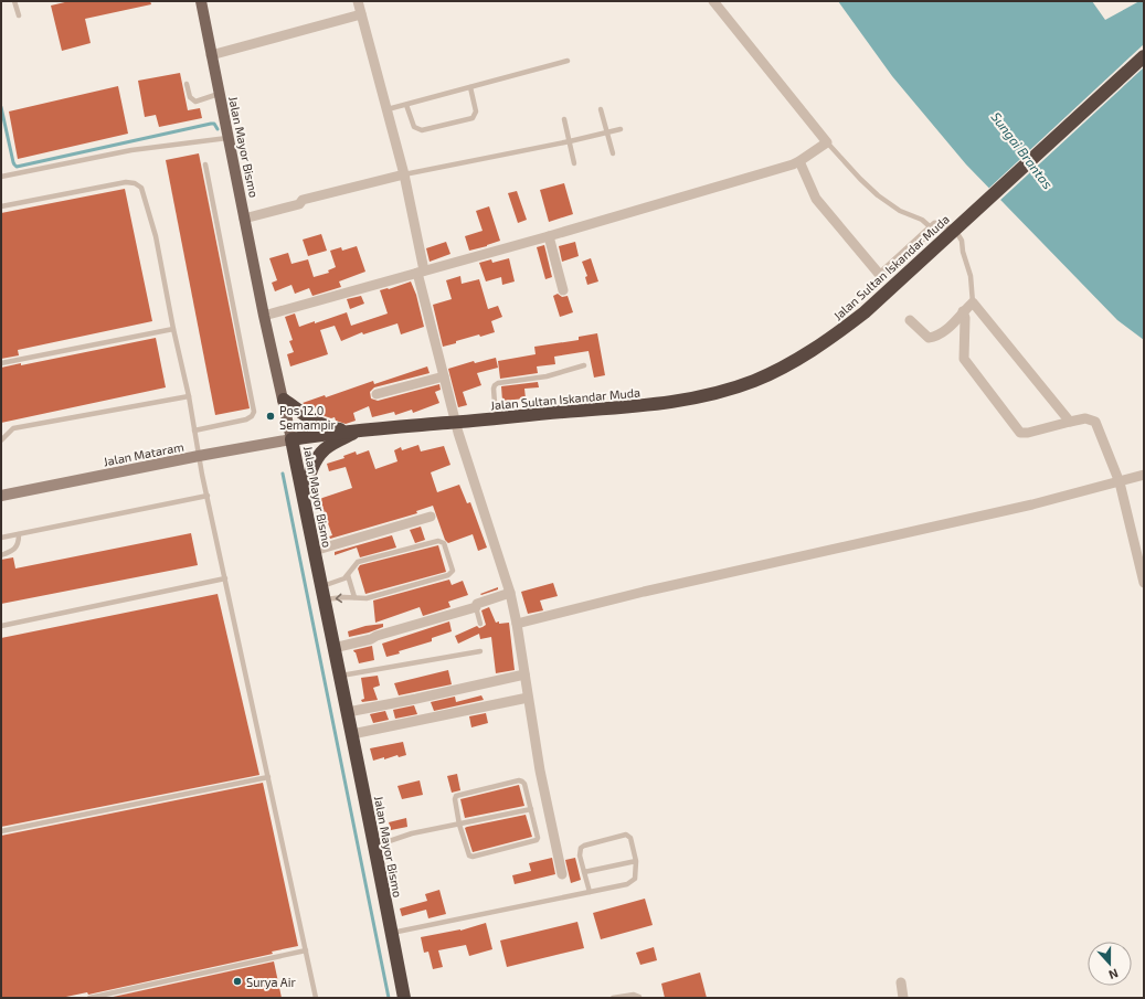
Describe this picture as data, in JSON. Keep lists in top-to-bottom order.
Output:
{
  "streets": {
    "highway": ["Jalan Mayor Bismo", "Jalan Sultan Iskandar Muda"],
    "main road": ["Jalan Mataram"]
  },
  "crossings": [
    ["Jalan Mayor Bismo", "Jalan Sultan Iskandar Muda"],
    ["Jalan Mayor Bismo", "Jalan Mataram"],
    ["Jalan Sultan Iskandar Muda", "Jalan Mataram"]
  ],
  "water": ["Sungai Brantas"],
  "places": ["Pos 12.0 Semampir", "Surya Air"],
  "north": "bottom"
}
